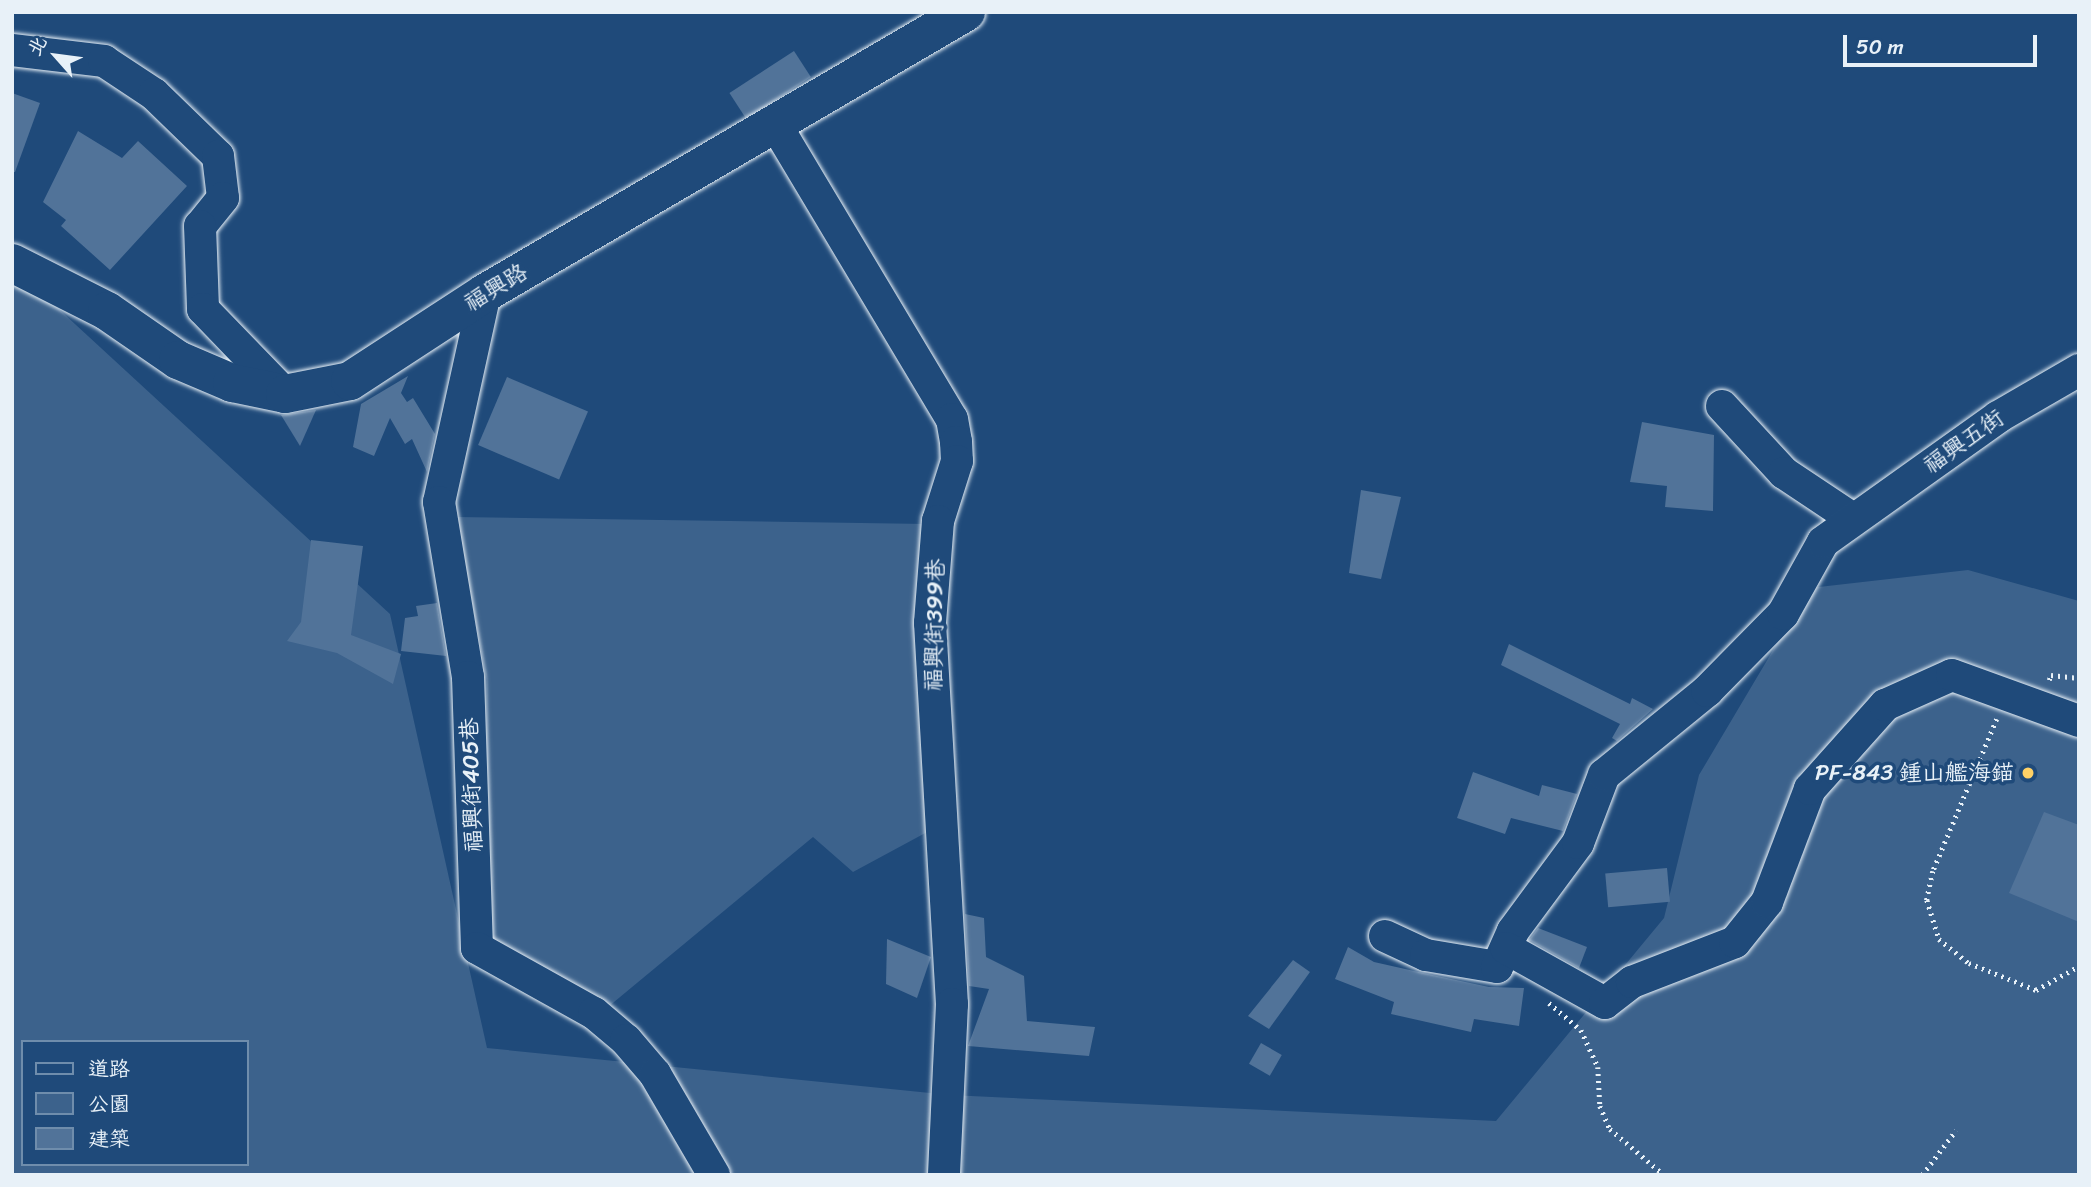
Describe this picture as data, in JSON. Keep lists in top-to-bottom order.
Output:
{
  "streets": {
    "street": [
      "福興路",
      "福興五街",
      "福興街399巷",
      "福興街405巷"
    ]
  },
  "crossings": [
    ["福興路", "福興街399巷"],
    ["福興路", "福興街405巷"]
  ],
  "places": ["PF-843 鍾山艦海錨"],
  "legend": ["道路", "公園", "建築"],
  "scale_bar": "50 m",
  "north": "top left"
}
